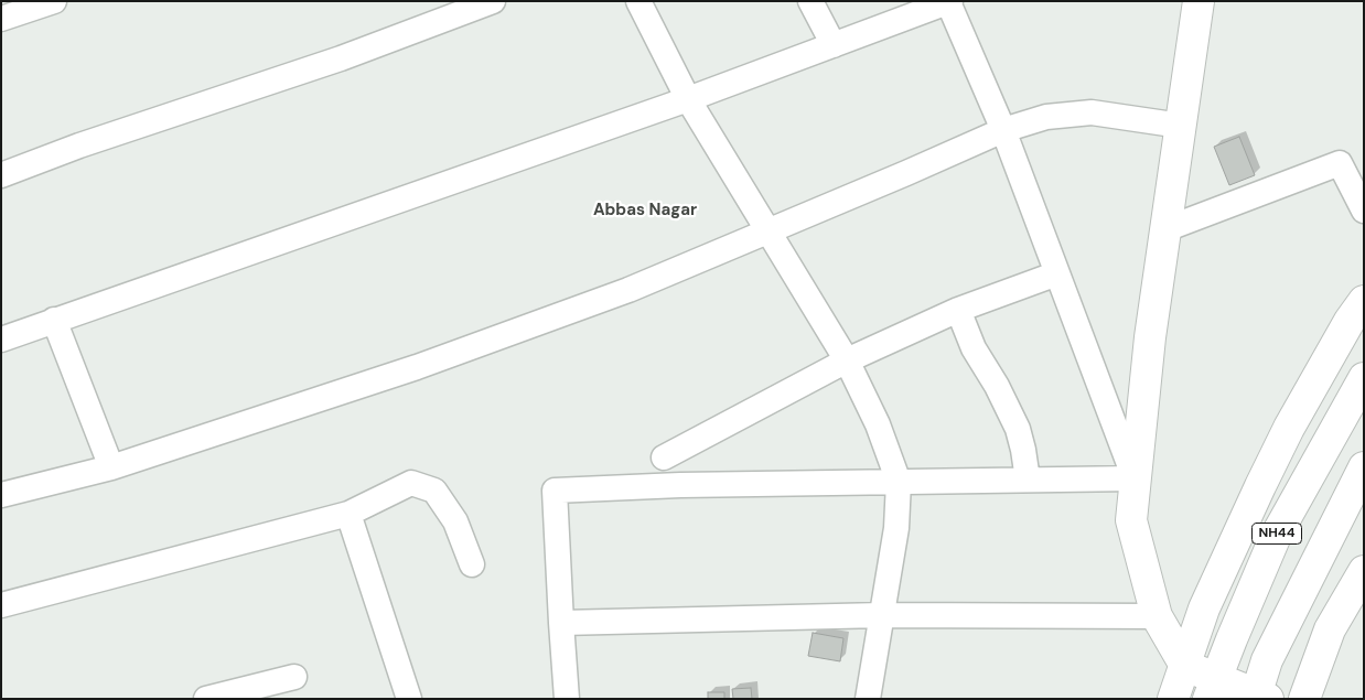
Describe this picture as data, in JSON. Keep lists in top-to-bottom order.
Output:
{
  "streets": {
    "main road": ["NH44"]
  },
  "districts": ["Abbas Nagar"]
}
